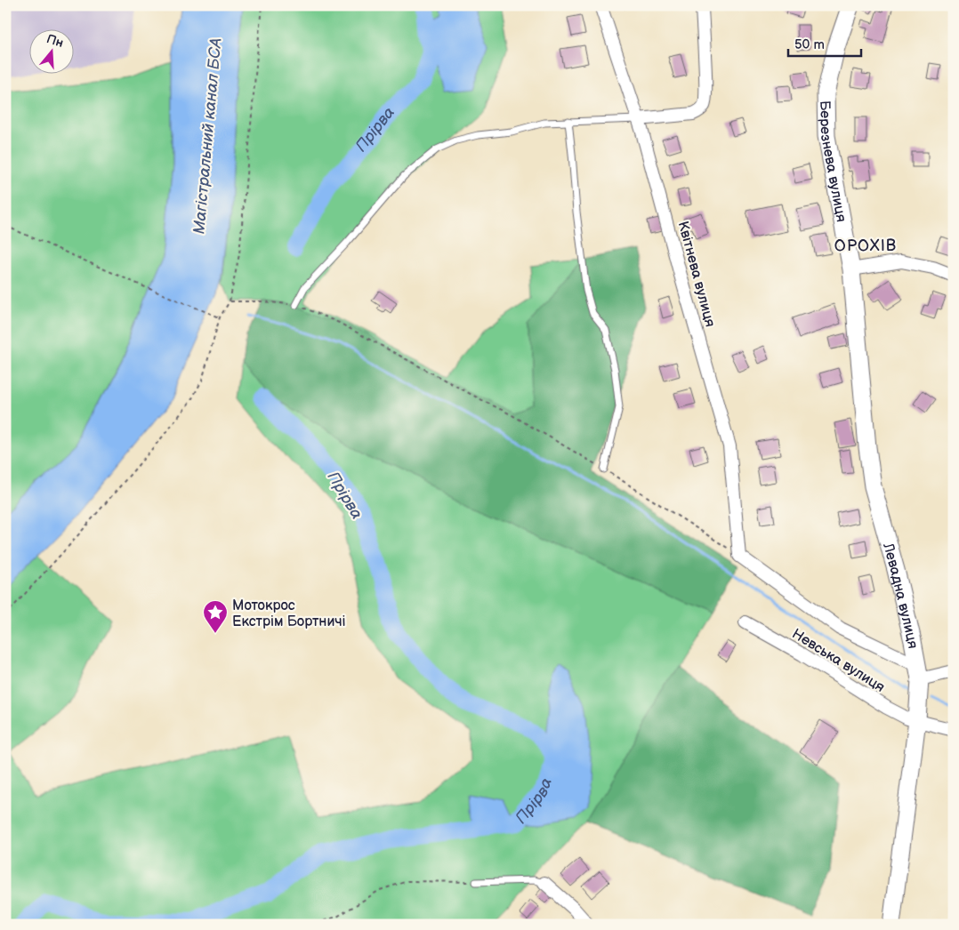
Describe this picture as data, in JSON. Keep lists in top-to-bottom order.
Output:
{
  "streets": {
    "street": [
      "Березнева вулиця",
      "Квітнева вулиця",
      "Левадна вулиця",
      "Невська вулиця"
    ]
  },
  "crossings": [
    ["Березнева вулиця", "Левадна вулиця"],
    ["Левадна вулиця", "Невська вулиця"]
  ],
  "districts": ["ОРОХІВ"],
  "water": ["Прірва", "Магістральний канал БСА"],
  "places": {
    "place": ["Мотокрос Екстрім Бортничі"]
  },
  "scale_bar": "50 m",
  "north": "top"
}
